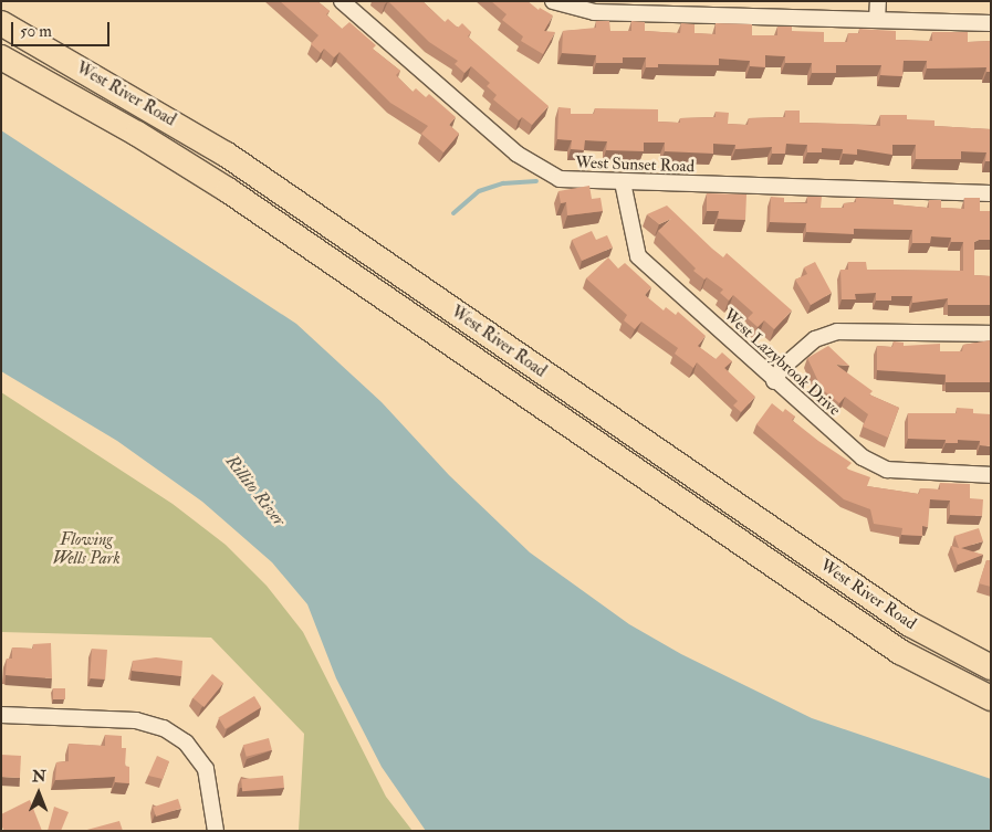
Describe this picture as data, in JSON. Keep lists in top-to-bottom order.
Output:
{
  "streets": {
    "main road": ["West River Road"],
    "street": ["West Sunset Road", "West Lazybrook Drive"]
  },
  "crossings": [
    ["West Sunset Road", "West Lazybrook Drive"]
  ],
  "water": ["Rillito River"],
  "parks": ["Flowing Wells Park"],
  "scale_bar": "50 m",
  "north": "top"
}
